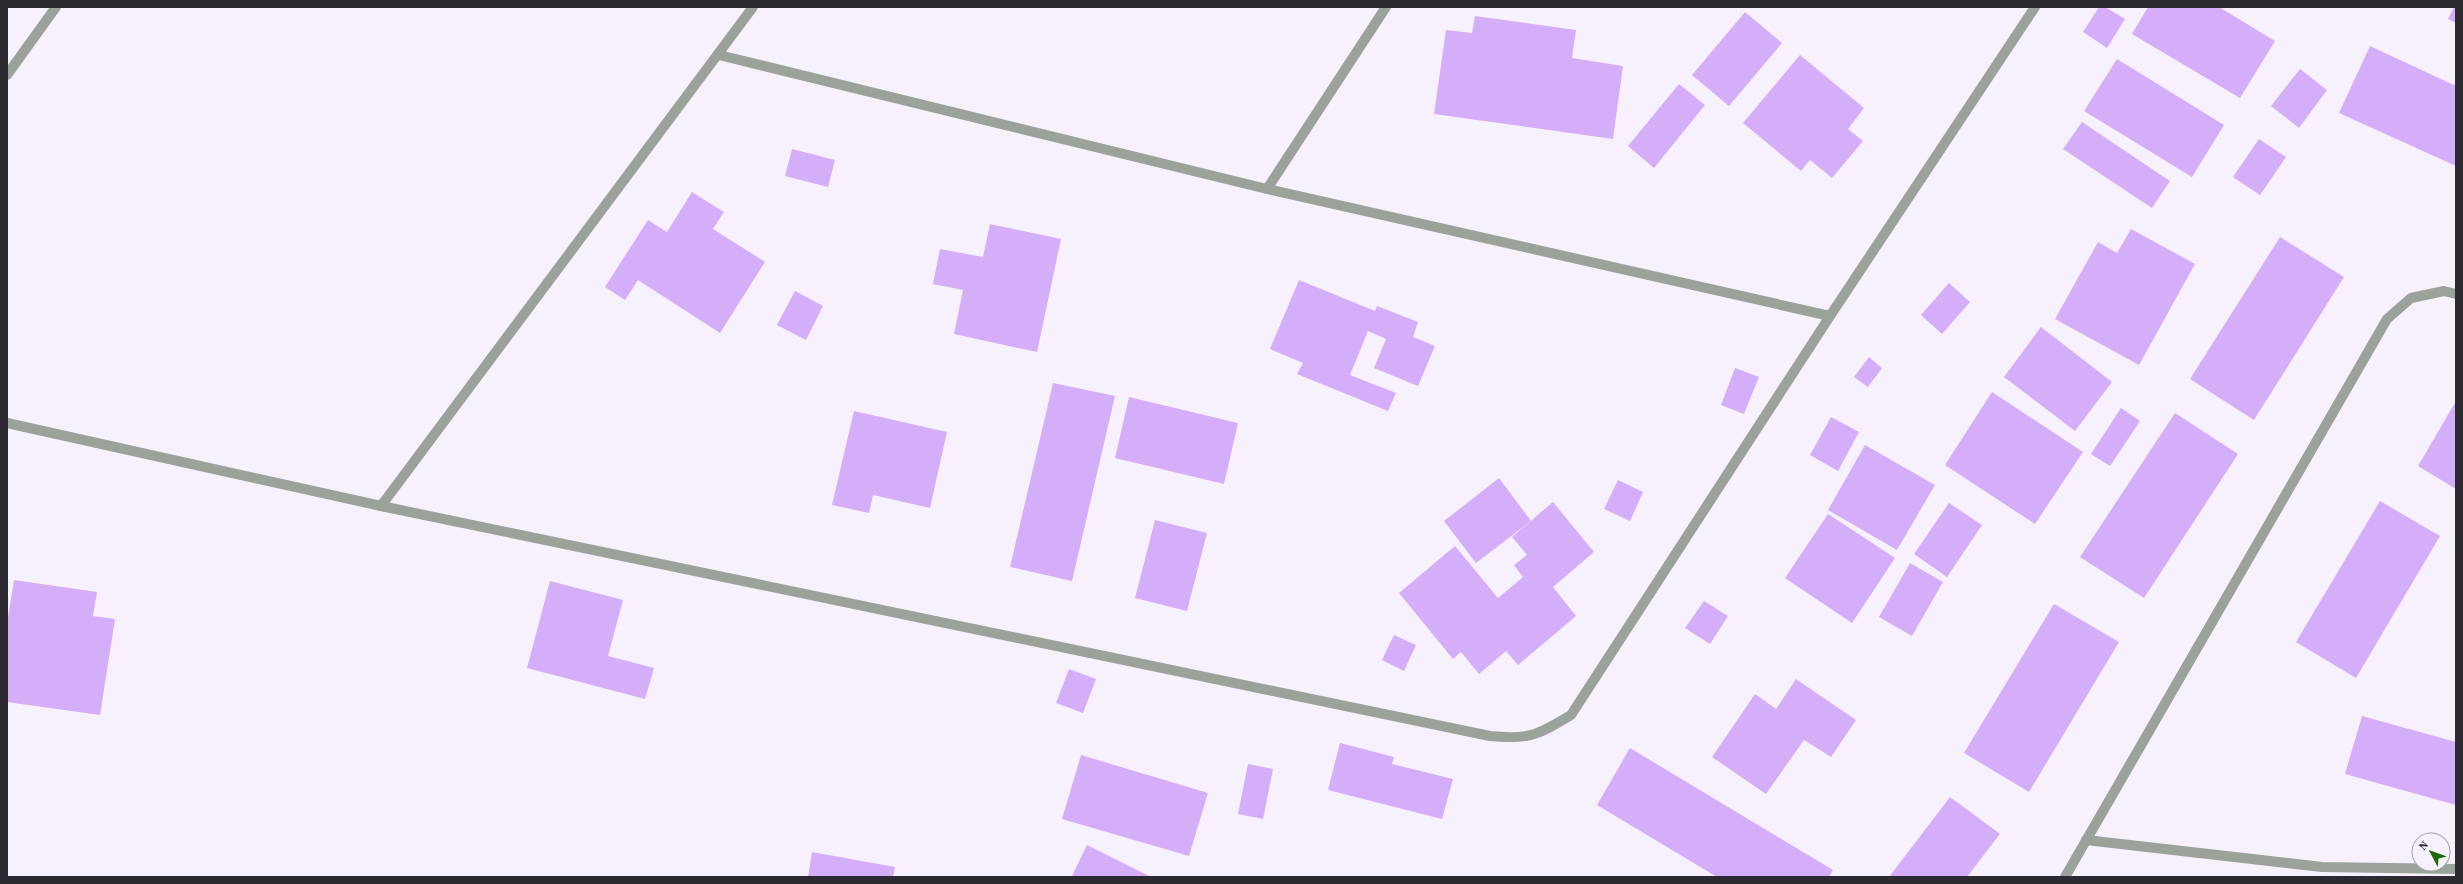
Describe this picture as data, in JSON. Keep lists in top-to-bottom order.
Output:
{
  "north": "top left"
}
